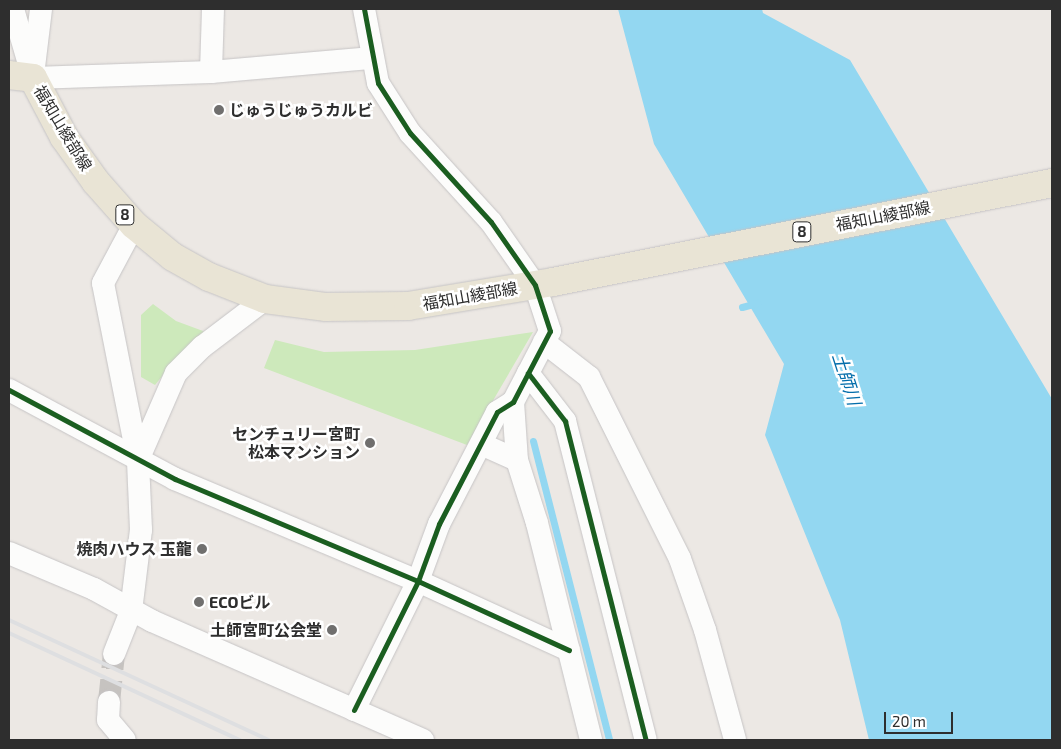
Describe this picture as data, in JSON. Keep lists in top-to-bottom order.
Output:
{
  "streets": {
    "main road": ["福知山綾部線", "8"]
  },
  "water": ["土師川"],
  "places": [
    "じゅうじゅうカルビ",
    "センチュリー宮町 松本マンション",
    "焼肉ハウス 玉龍",
    "ECOビル",
    "土師宮町公会堂"
  ],
  "scale_bar": "20 m"
}
